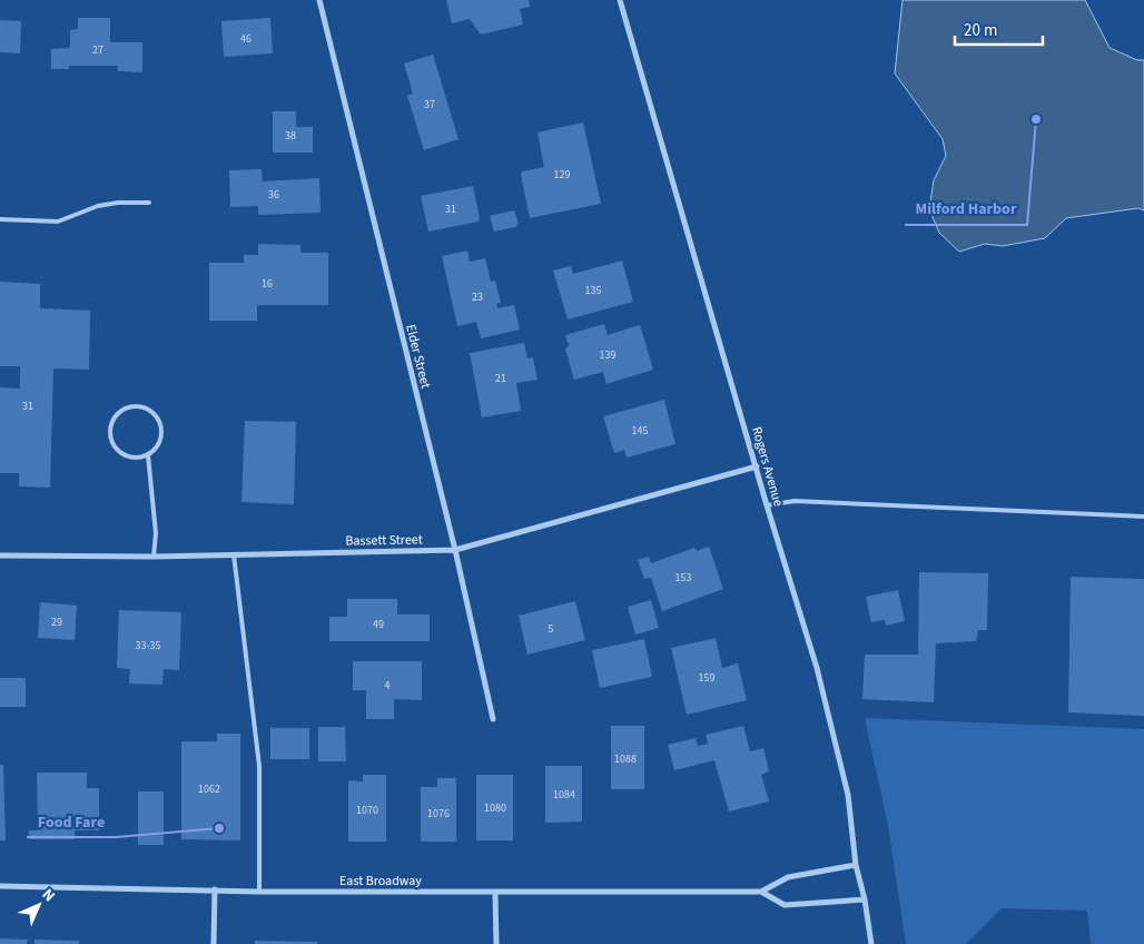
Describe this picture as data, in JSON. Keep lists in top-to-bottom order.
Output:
{
  "streets": {
    "street": [
      "Elder Street",
      "Rogers Avenue",
      "Bassett Street",
      "East Broadway"
    ]
  },
  "crossings": [
    ["Elder Street", "Bassett Street"],
    ["Rogers Avenue", "Bassett Street"],
    ["Rogers Avenue", "East Broadway"]
  ],
  "places": ["Milford Harbor", "Food Fare"],
  "house_numbers": [
    "46",
    "27",
    "37",
    "38",
    "129",
    "36",
    "31",
    "16",
    "135",
    "23",
    "139",
    "21",
    "31",
    "145",
    "153",
    "29",
    "49",
    "5",
    "33-35",
    "159",
    "4",
    "1088",
    "1062",
    "1084",
    "1080",
    "1070",
    "1076"
  ],
  "scale_bar": "20 m",
  "north": "top right"
}
